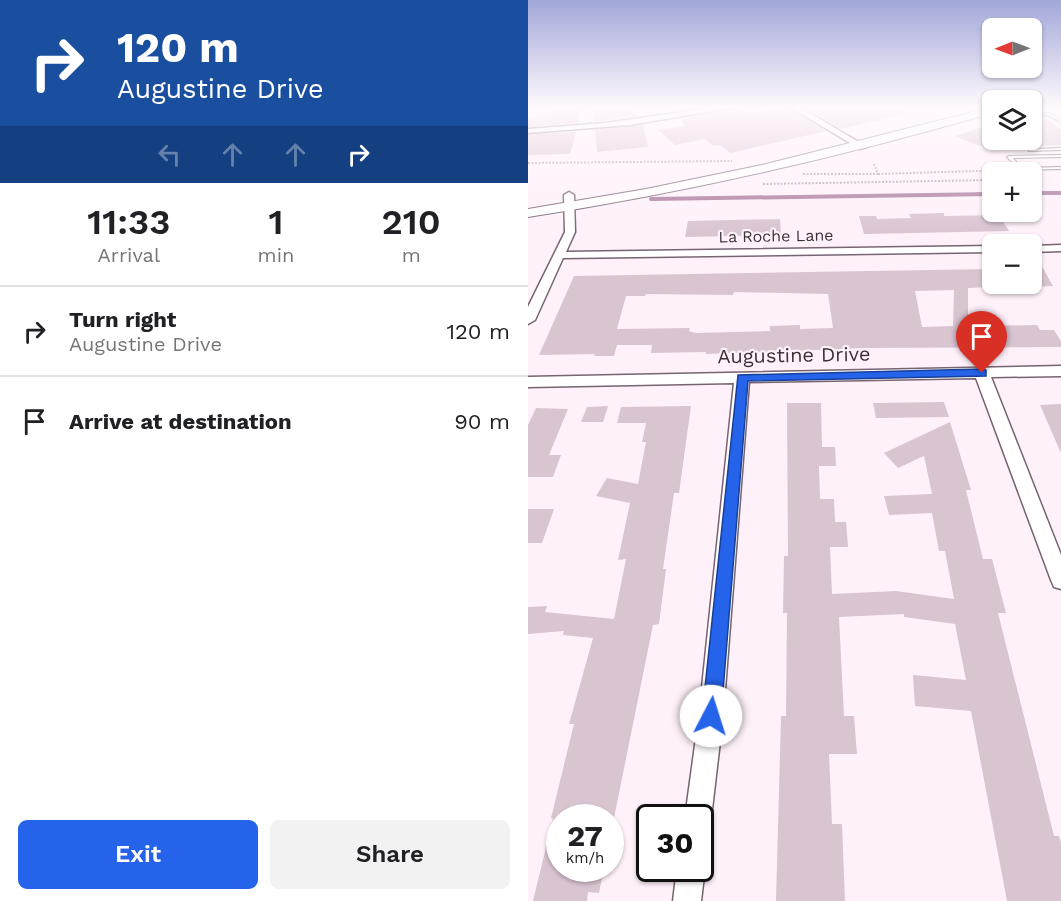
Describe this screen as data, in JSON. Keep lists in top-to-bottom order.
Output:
{
  "streets": {
    "street": ["La Roche Lane", "Augustine Drive"]
  },
  "north": "left",
  "page": {
    "turn": ["120 m", "Augustine Drive"],
    "map_buttons": ["+", "−"],
    "eta": [
      "11:33",
      "Arrival",
      "1",
      "min",
      "210",
      "m"
    ],
    "list": [
      {
        "name": "Turn right",
        "note": "Augustine Drive",
        "value": "120 m"
      },
      {
        "name": "Arrive at destination",
        "value": "90 m"
      }
    ],
    "speed": "27 km/h",
    "limit": "30",
    "buttons": ["Exit", "Share"]
  }
}
